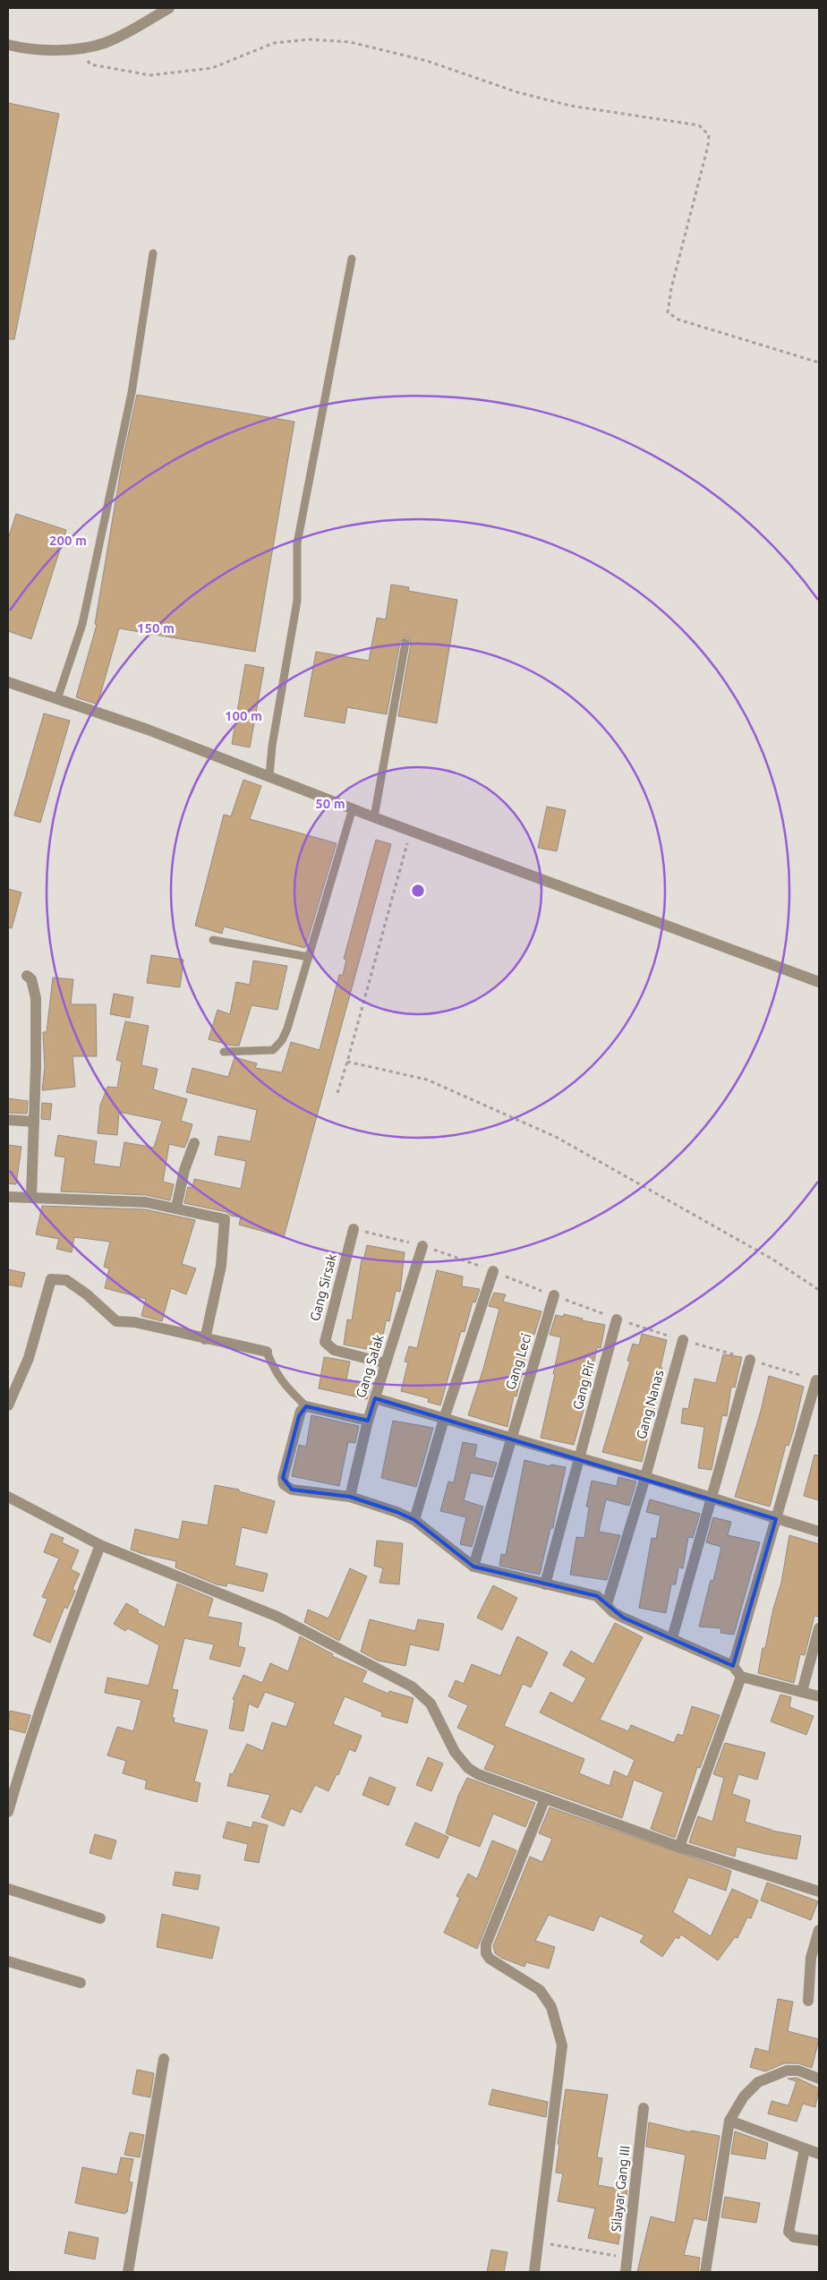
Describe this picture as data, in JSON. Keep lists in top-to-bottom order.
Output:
{
  "streets": {
    "street": [
      "Gang Sirsak",
      "Gang Leci",
      "Gang Salak",
      "Gang Pir",
      "Gang Nanas",
      "Silayar Gang III"
    ]
  },
  "crossings": [
    ["Gang Sirsak", "Gang Salak"]
  ],
  "rings": [
    "200 m",
    "150 m",
    "100 m",
    "50 m"
  ]
}
